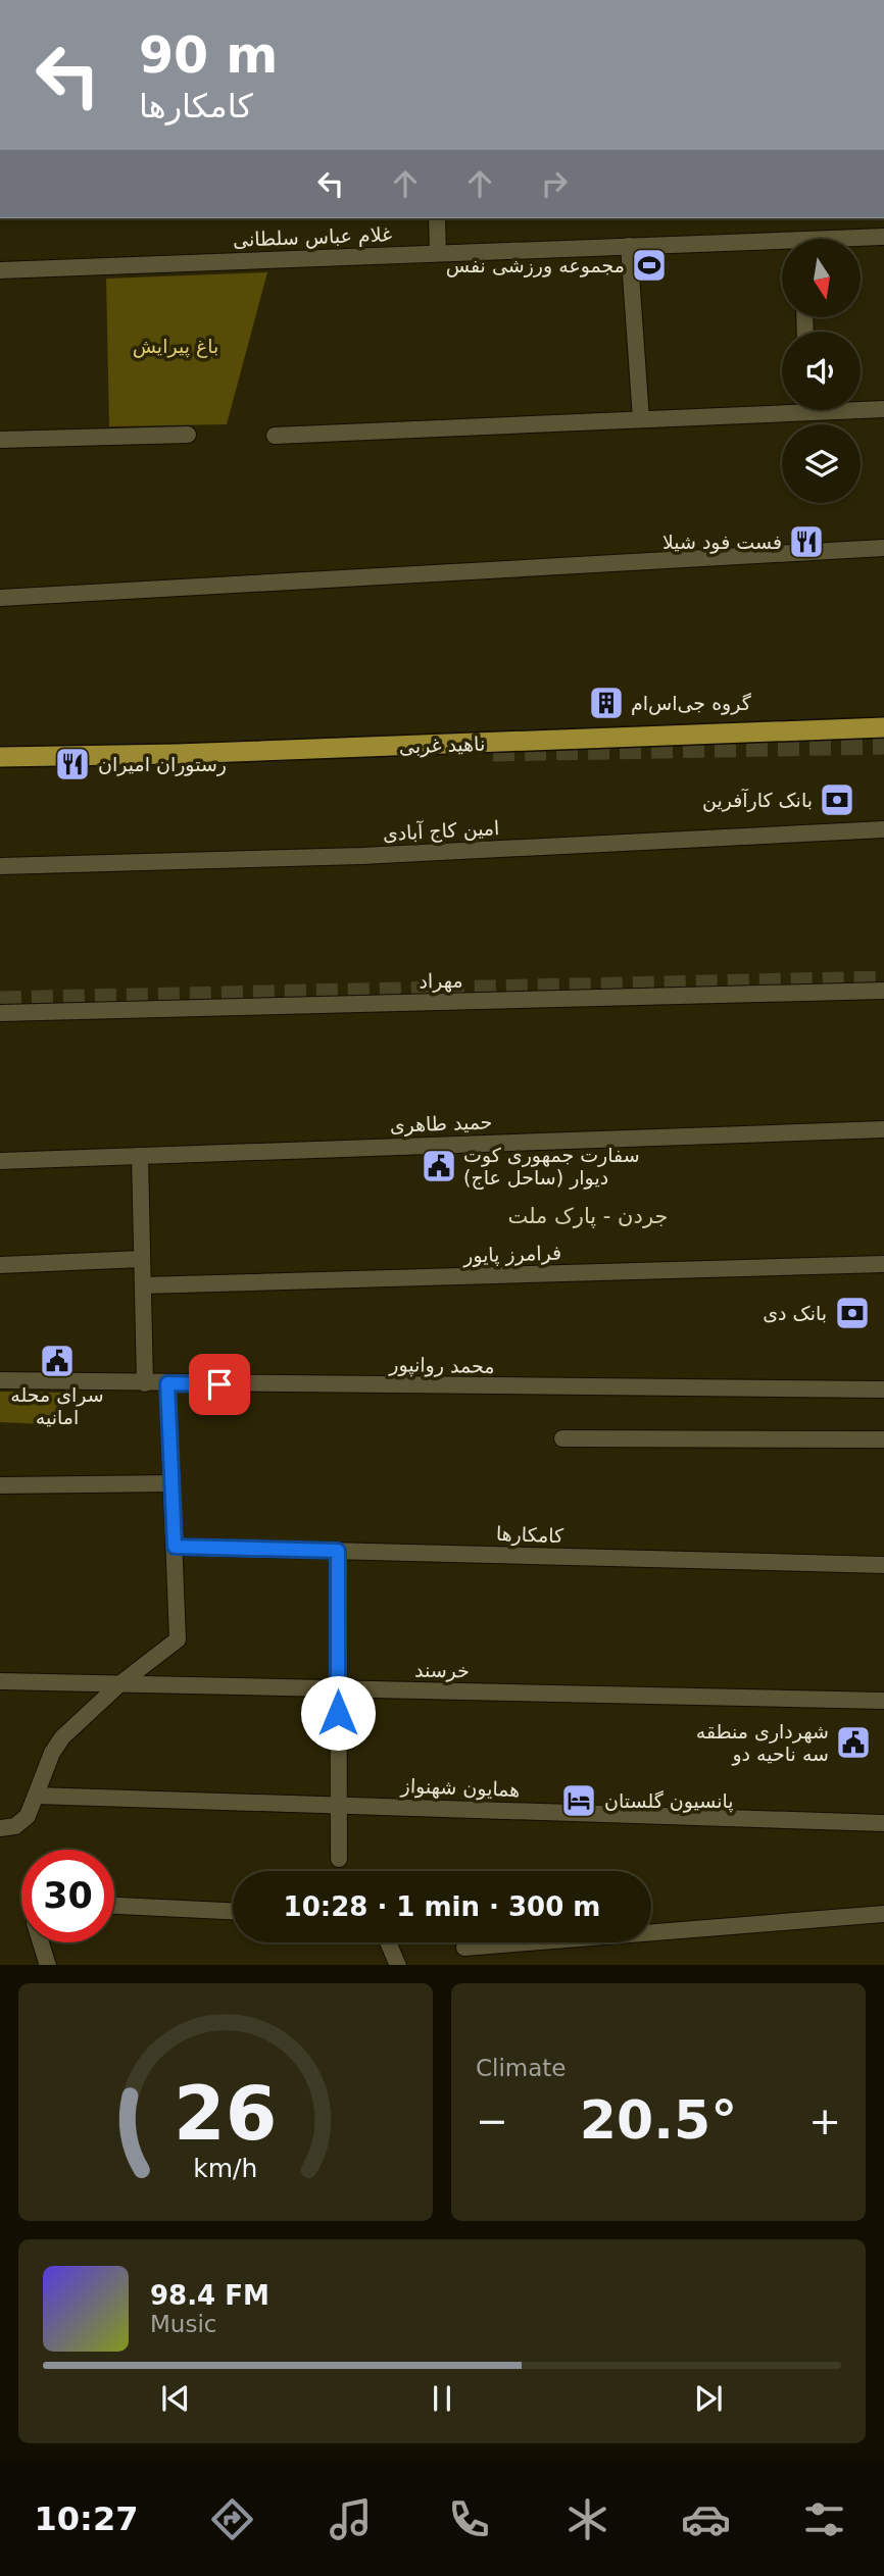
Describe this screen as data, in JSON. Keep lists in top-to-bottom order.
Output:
{
  "streets": {
    "main road": ["ناهید غربی"],
    "street": [
      "غلام عباس سلطانی",
      "امین کاج آبادی",
      "مهراد",
      "حمید طاهری",
      "فرامرز پایور",
      "محمد روانپور",
      "کامکارها",
      "خرسند",
      "همایون شهنواز"
    ]
  },
  "districts": ["جردن - پارک ملت"],
  "parks": ["باغ پیرایش"],
  "places": {
    "sports": ["مجموعه ورزشی نفس"],
    "restaurant": ["فست فود شیلا", "رستوران امیران"],
    "building": ["گروه جی‌اس‌ام"],
    "bank": ["بانک کارآفرین", "بانک دی"],
    "public building": ["سفارت جمهوری کوت دیوار (ساحل عاج)", "سرای محله امانیه", "شهرداری منطقه سه ناحیه دو"],
    "hotel": ["پانسیون گلستان"]
  },
  "north": "bottom",
  "page": {
    "turn": ["90 m", "کامکارها"],
    "limit": "30",
    "trip": "10:28 · 1 min · 300 m",
    "tile": "Climate",
    "heat": ["−", "20.5°", "+"],
    "song": ["98.4 FM", "Music"],
    "tabs": "10:27",
    "gauge": ["26", "km/h"]
  }
}
